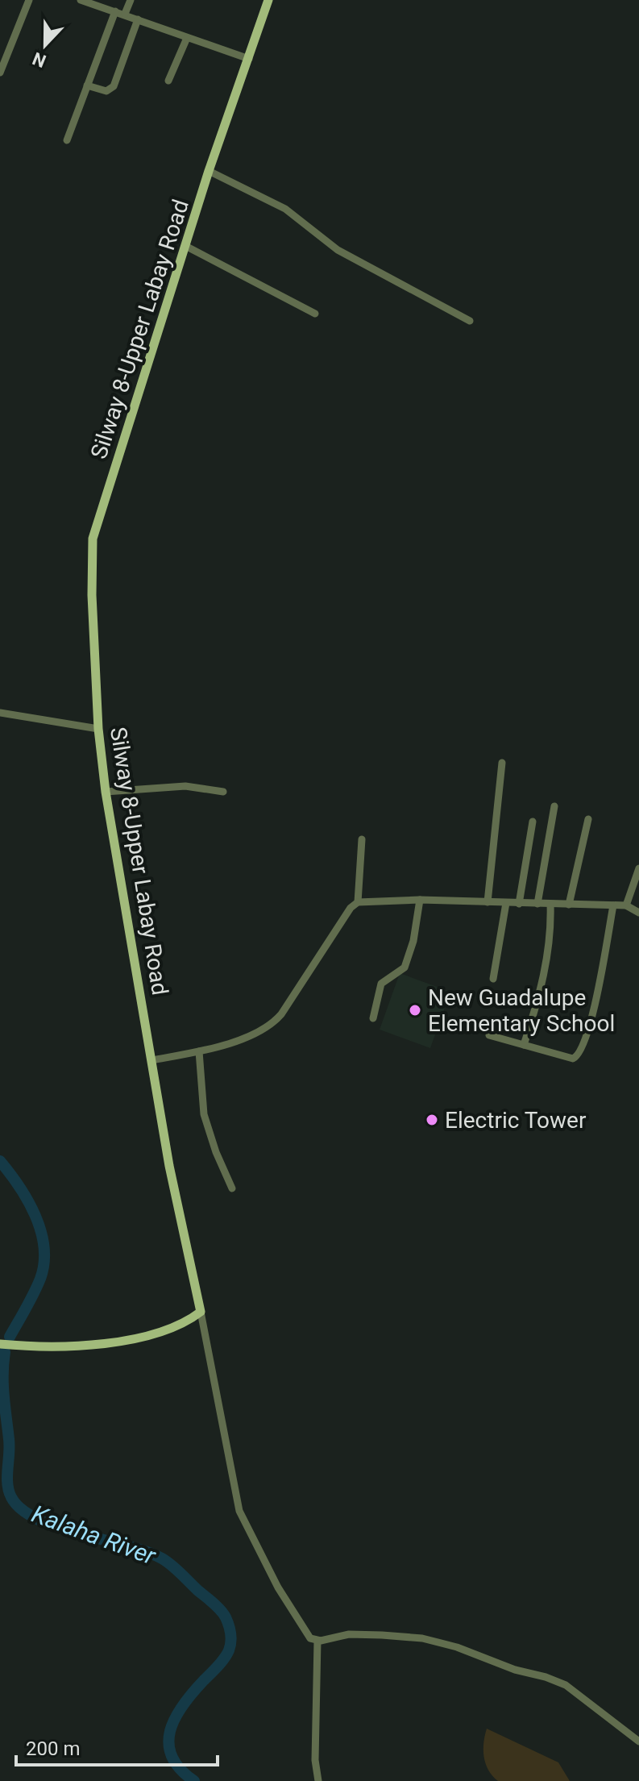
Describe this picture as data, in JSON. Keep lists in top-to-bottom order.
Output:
{
  "streets": {
    "main road": ["Silway 8-Upper Labay Road"]
  },
  "water": ["Kalaha River"],
  "places": ["New Guadalupe Elementary School", "Electric Tower"],
  "scale_bar": "200 m",
  "north": "bottom"
}
